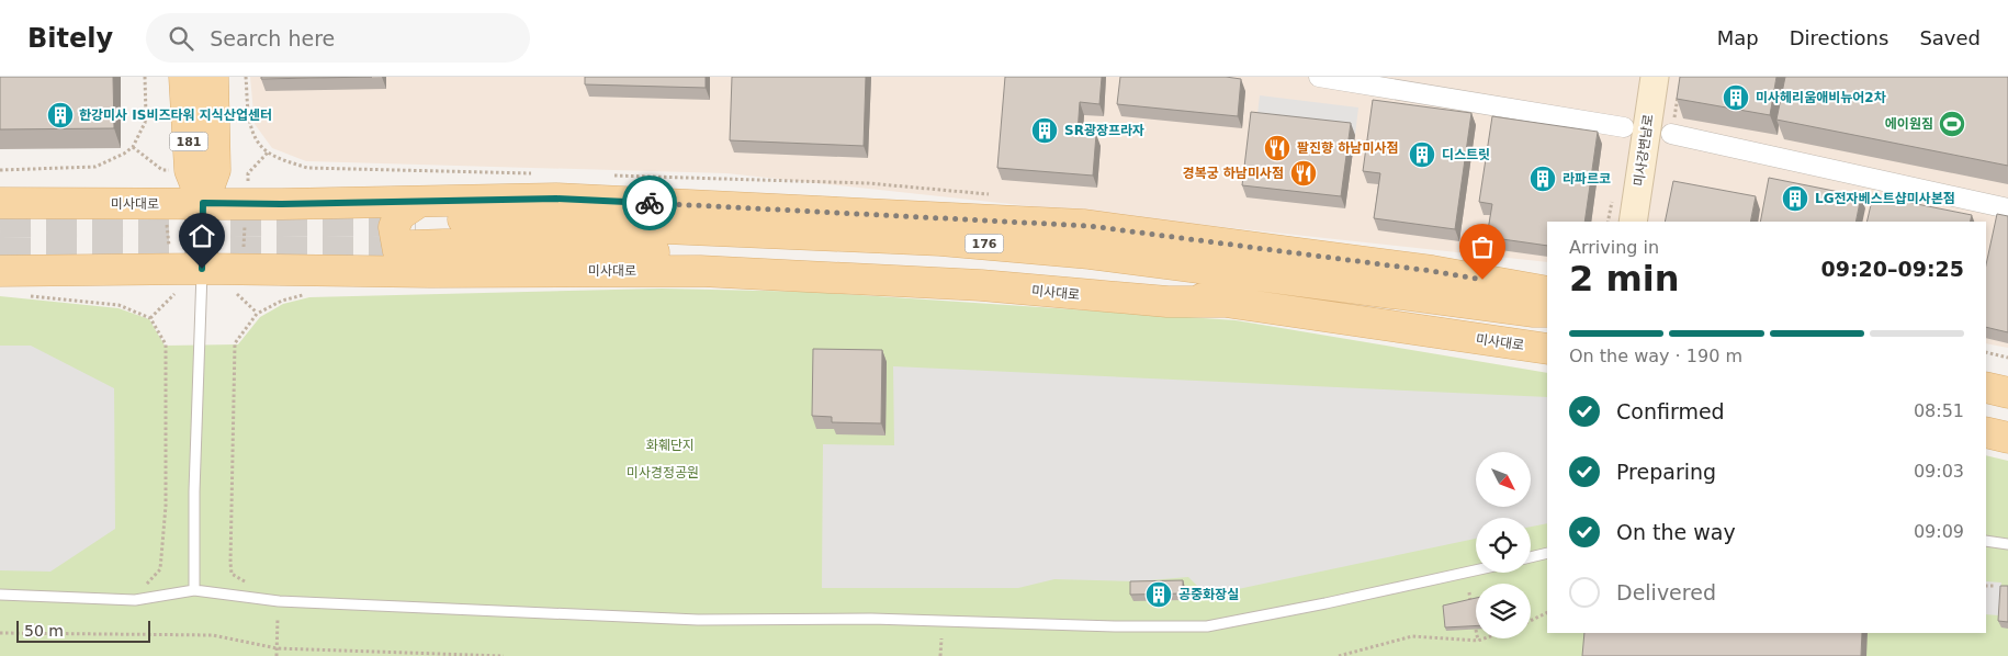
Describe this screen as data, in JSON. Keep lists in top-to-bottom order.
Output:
{
  "streets": {
    "main road": [
      "181",
      "미사강변남로",
      "미사대로",
      "176"
    ]
  },
  "crossings": [
    ["181", "미사대로"]
  ],
  "parks": ["화훼단지", "미사경정공원"],
  "places": {
    "building": [
      "미사헤리움애비뉴어2차",
      "한강미사 IS비즈타워 지식산업센터",
      "SR광장프라자",
      "디스트릿",
      "라파르코",
      "LG전자베스트샵미사본점",
      "공중화장실"
    ],
    "sports": ["에이원짐"],
    "restaurant": ["팔진향 하남미사점", "경복궁 하남미사점"]
  },
  "scale_bar": "50 m",
  "north": "bottom right",
  "page": {
    "header": "Bitely",
    "search": "Search here",
    "nav": ["Map", "Directions", "Saved"],
    "heading": ["2 min", "Arriving in", "09:20–09:25"],
    "bar": "On the way · 190 m",
    "list": [
      ["Confirmed", "08:51"],
      ["Preparing", "09:03"],
      ["On the way", "09:09"],
      "Delivered"
    ],
    "scale": "50 m"
  }
}
